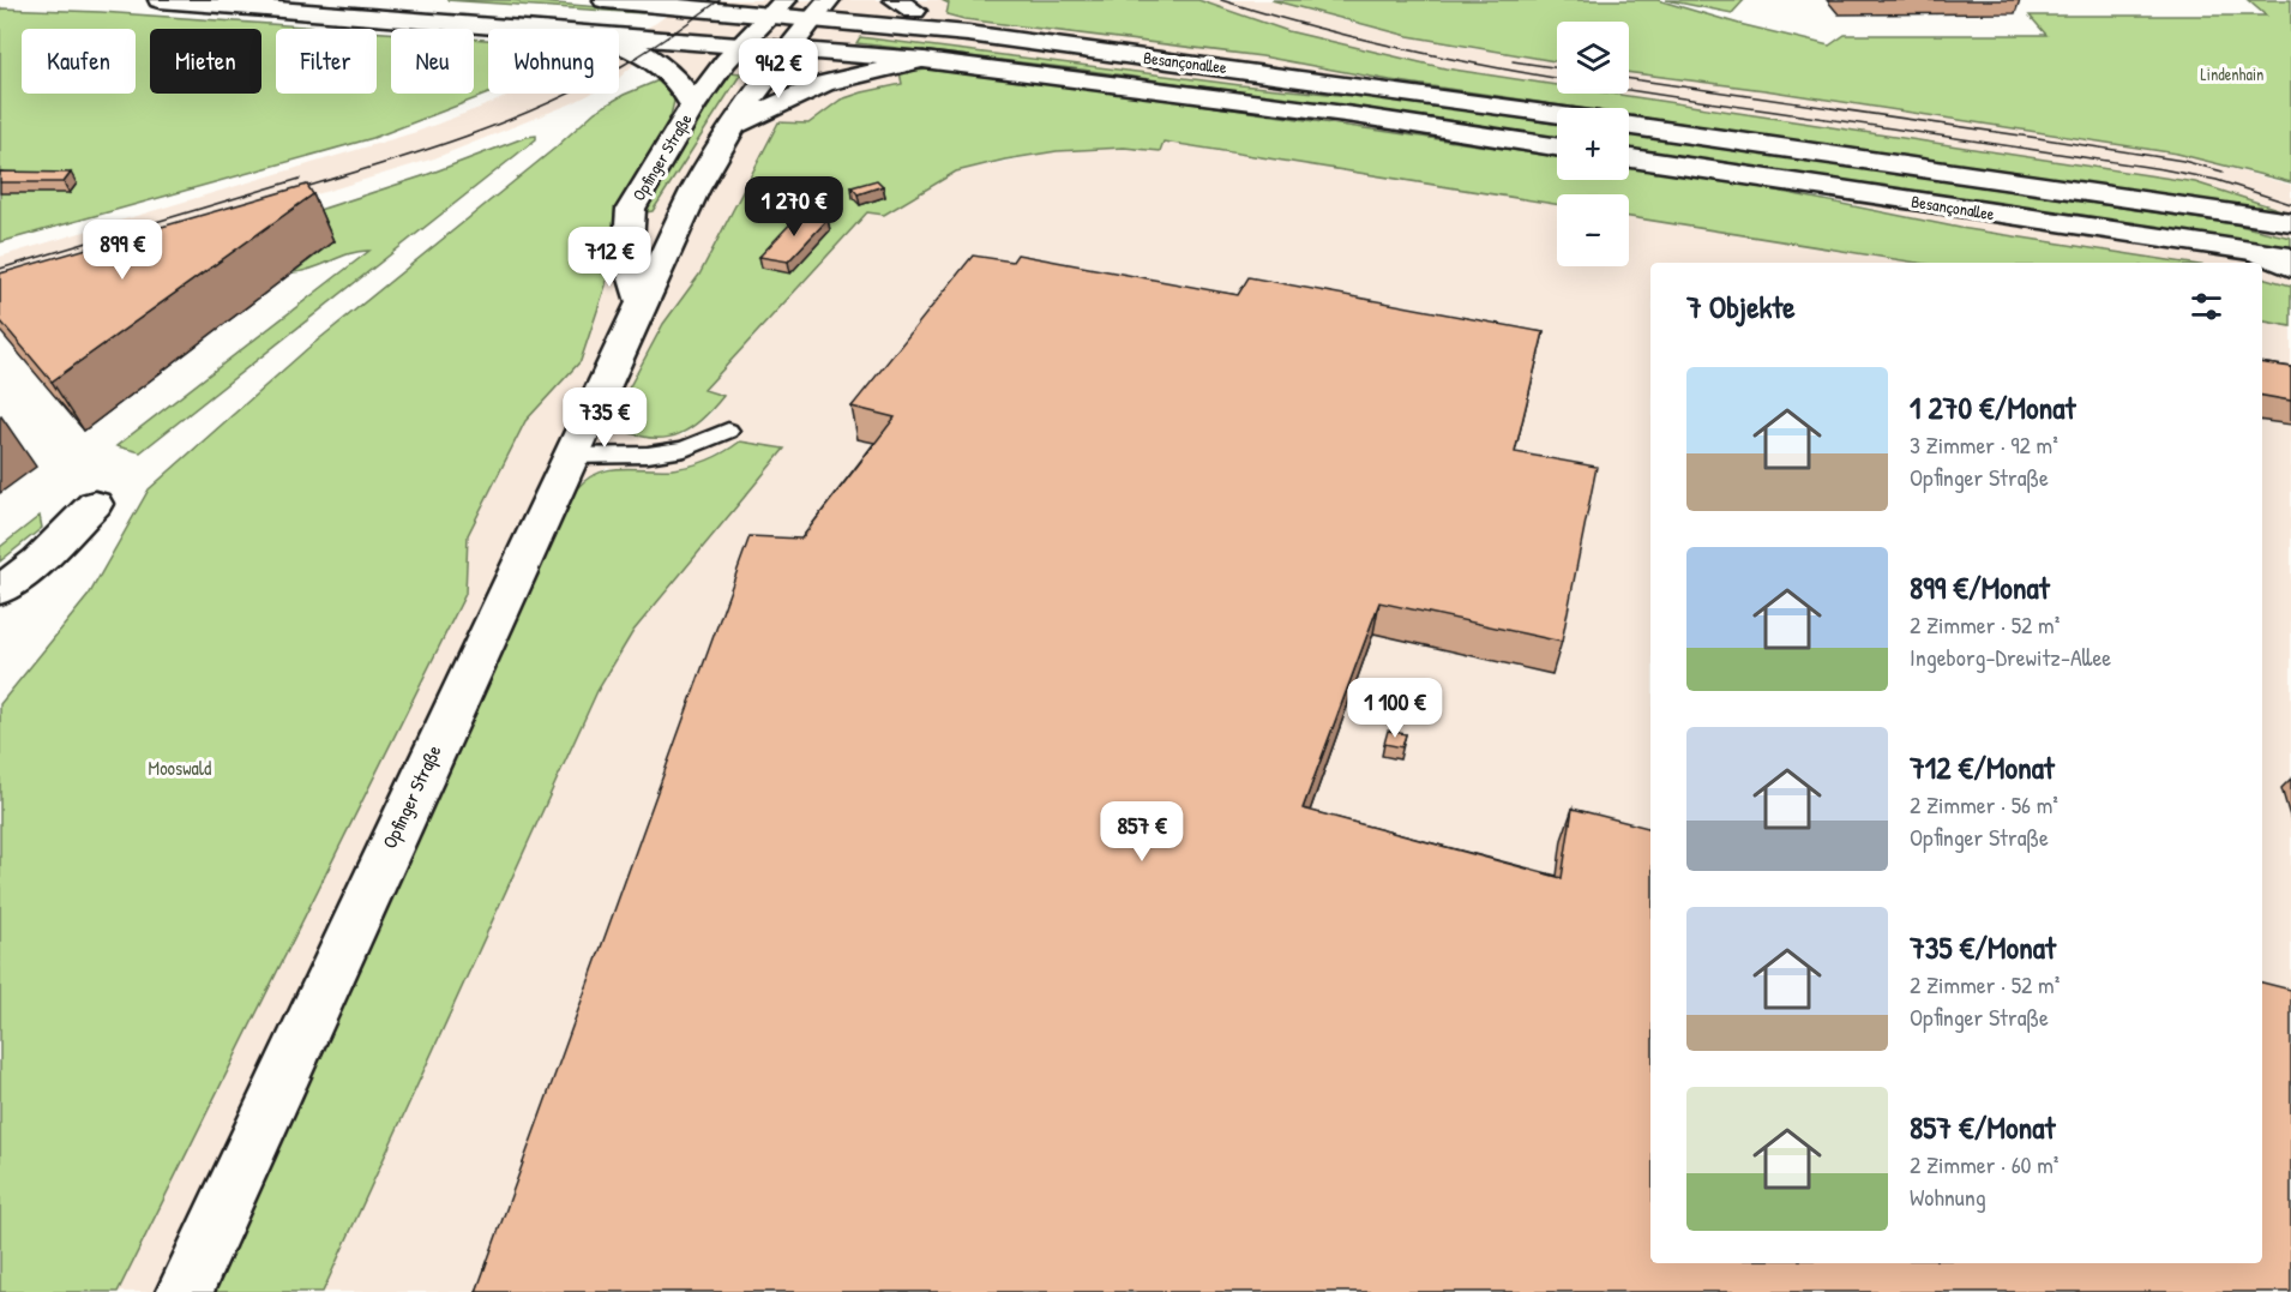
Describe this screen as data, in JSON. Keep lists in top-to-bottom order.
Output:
{
  "streets": {
    "main road": ["Besançonallee", "Opfinger Straße"]
  },
  "crossings": [
    ["Besançonallee", "Opfinger Straße"]
  ],
  "parks": ["Lindenhain", "Mooswald"],
  "page": {
    "map_buttons": ["+", "−"],
    "chip": [
      "Kaufen",
      "Mieten",
      "Filter",
      "Neu",
      "Wohnung"
    ],
    "price": [
      "942 €",
      "1 270 €",
      "899 €",
      "712 €",
      "735 €",
      "1 100 €",
      "857 €"
    ],
    "heading": "7 Objekte",
    "list": [
      {
        "name": "1 270 €/Monat",
        "note": "3 Zimmer · 92 m² · Opfinger Straße"
      },
      {
        "name": "899 €/Monat",
        "note": "2 Zimmer · 52 m² · Ingeborg-Drewitz-Allee"
      },
      {
        "name": "712 €/Monat",
        "note": "2 Zimmer · 56 m² · Opfinger Straße"
      },
      {
        "name": "735 €/Monat",
        "note": "2 Zimmer · 52 m² · Opfinger Straße"
      },
      {
        "name": "857 €/Monat",
        "note": "2 Zimmer · 60 m² · Wohnung"
      }
    ]
  }
}
